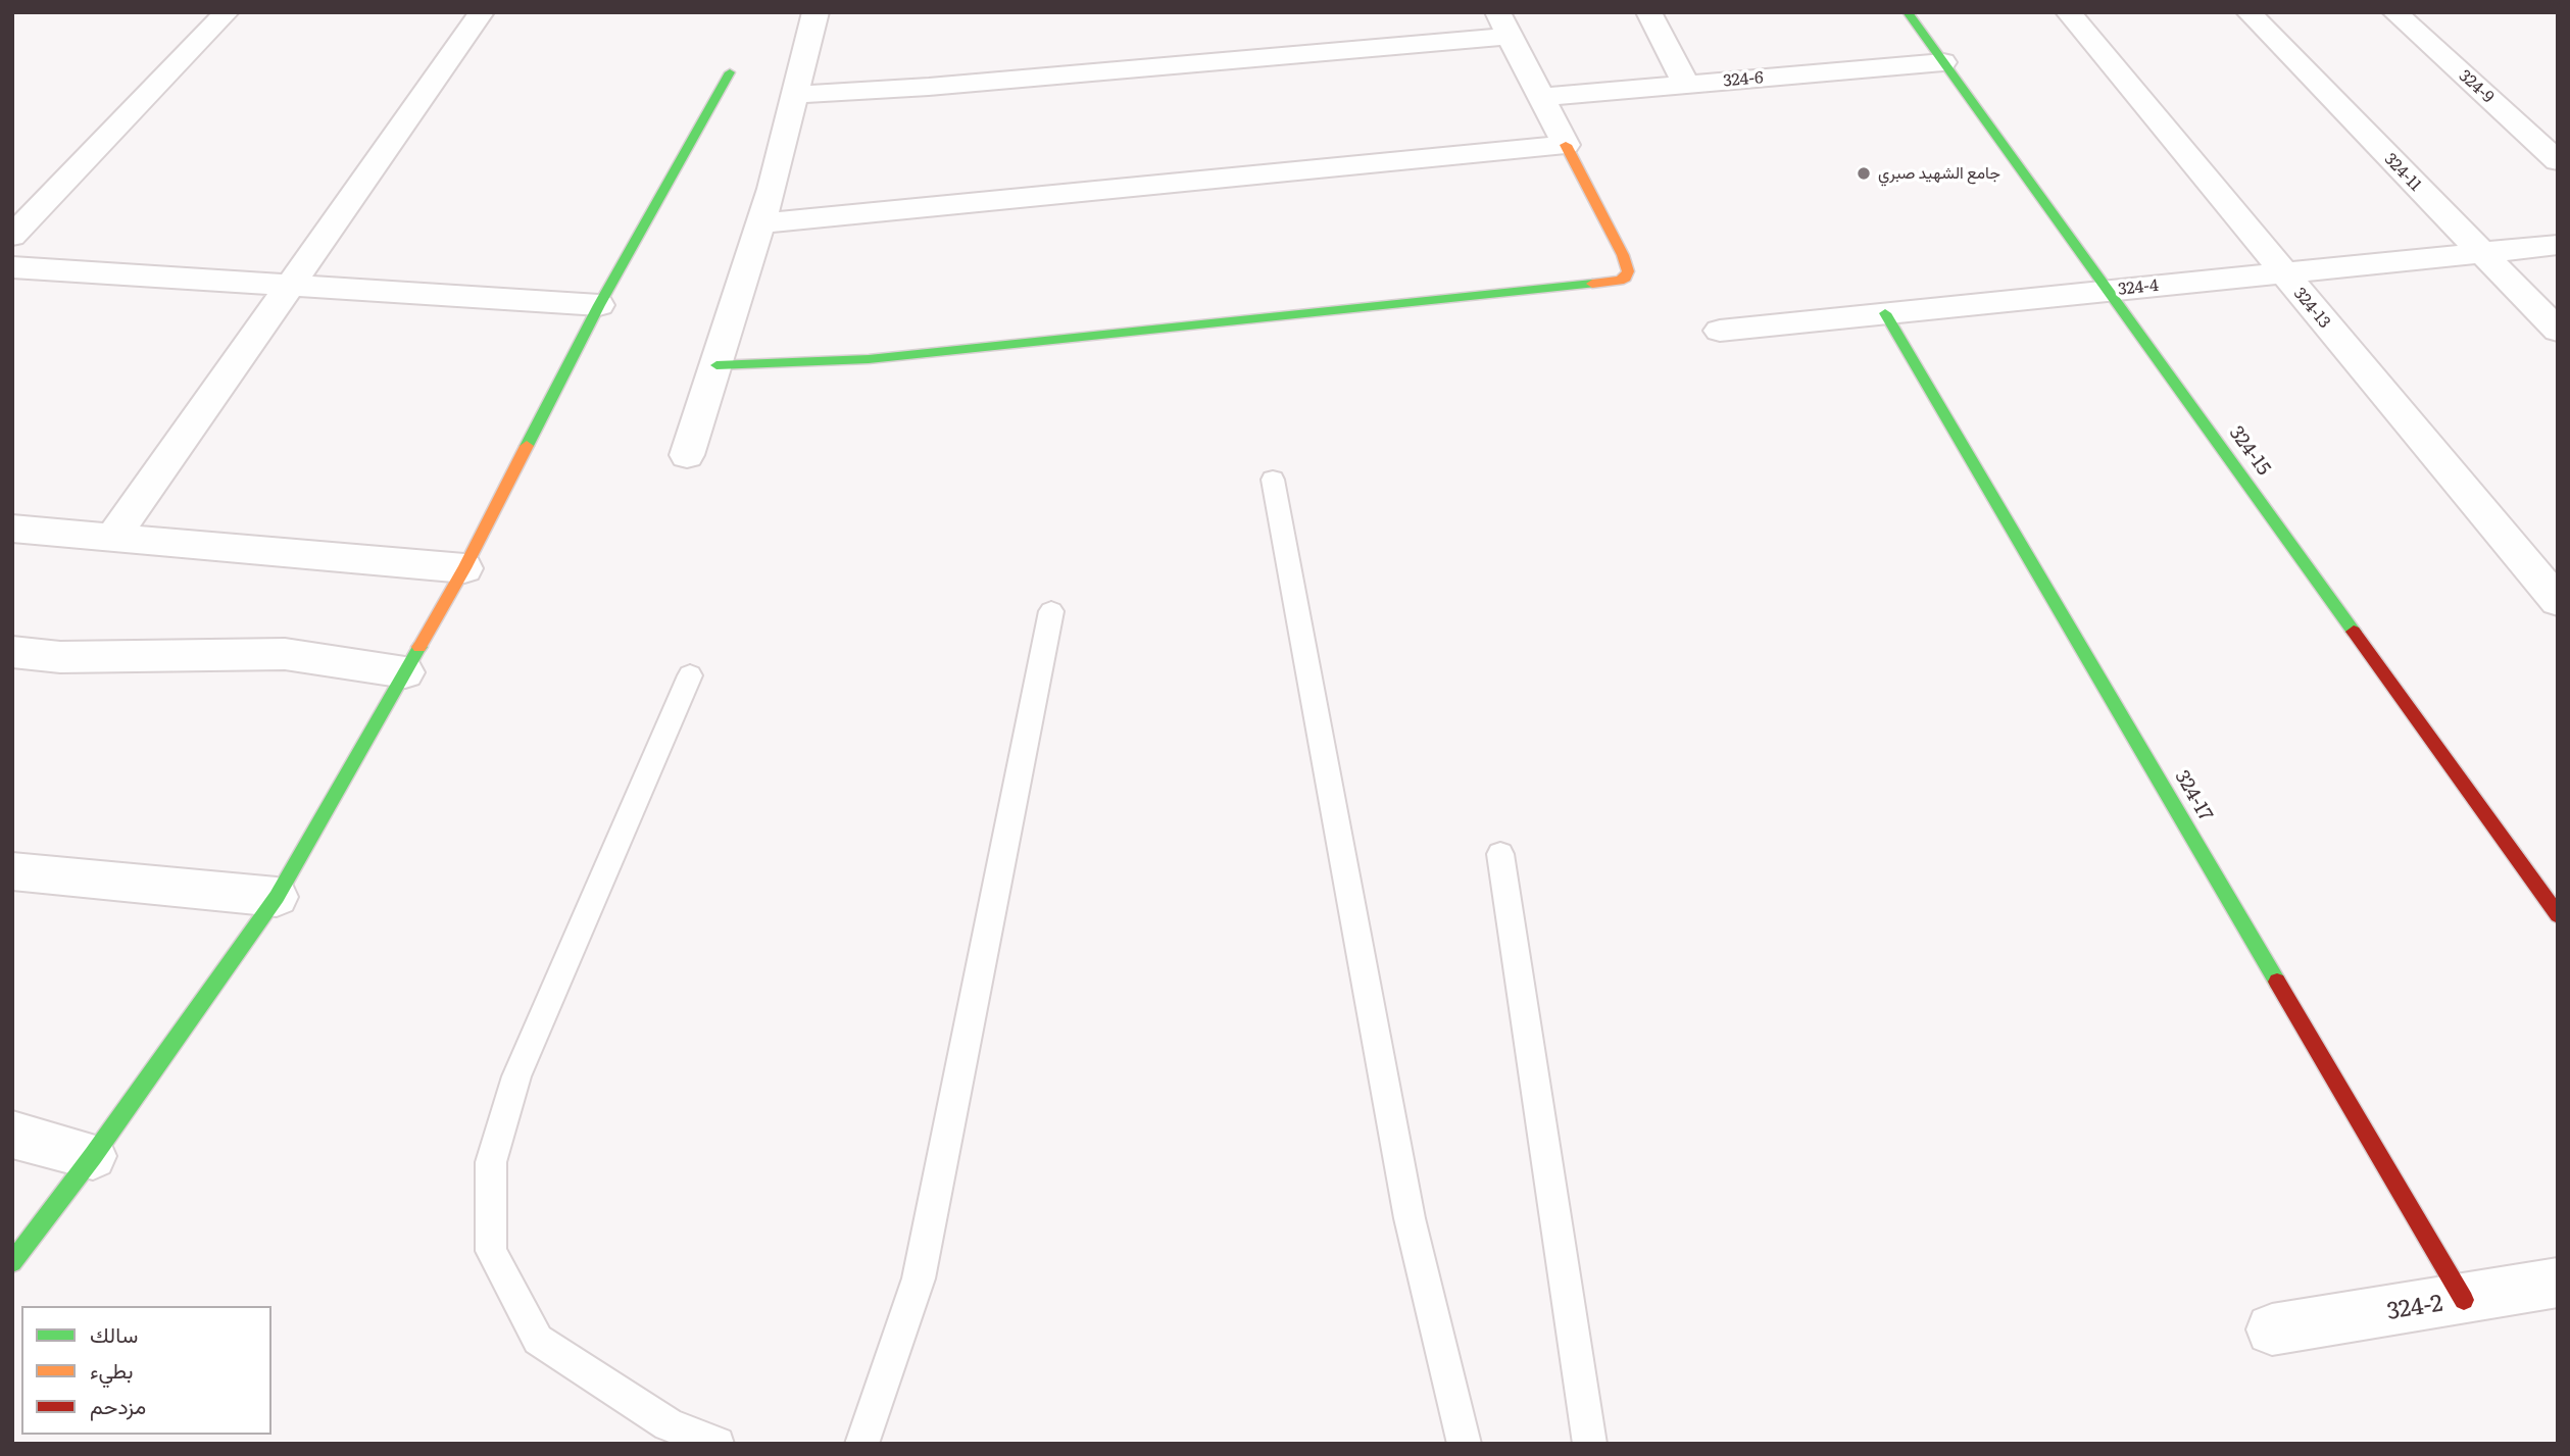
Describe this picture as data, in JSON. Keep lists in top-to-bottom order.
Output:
{
  "streets": {
    "street": [
      "324-6",
      "324-9",
      "324-11",
      "324-4",
      "324-13",
      "324-15",
      "324-17",
      "324-2"
    ]
  },
  "crossings": [
    ["324-6", "324-15"],
    ["324-11", "324-4"],
    ["324-4", "324-13"],
    ["324-4", "324-15"],
    ["324-4", "324-17"],
    ["324-17", "324-2"]
  ],
  "places": ["جامع الشهيد صبري"],
  "legend": ["سالك", "بطيء", "مزدحم"]
}
